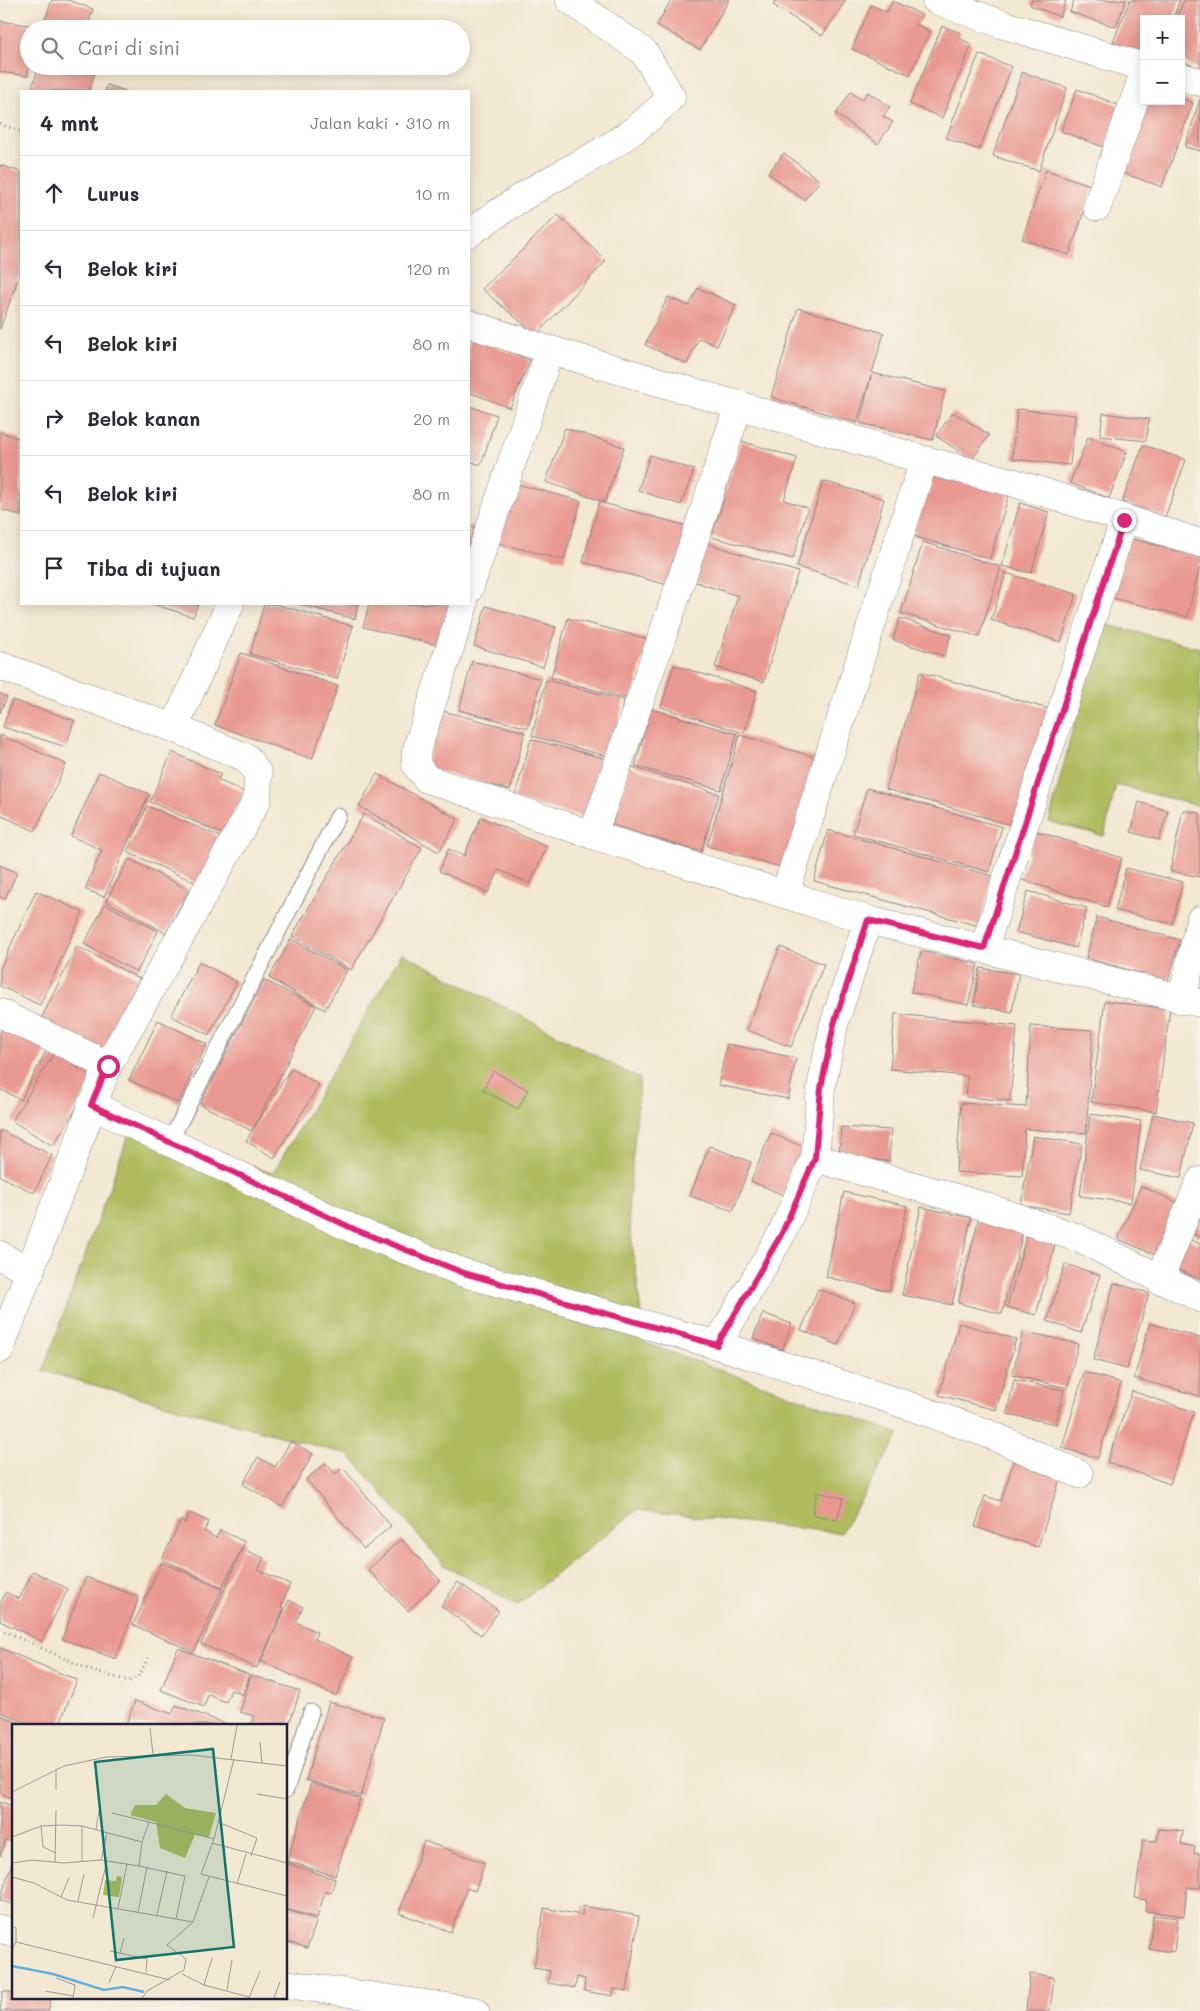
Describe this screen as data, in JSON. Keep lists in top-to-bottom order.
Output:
{
  "page": {
    "map_buttons": ["+", "−"],
    "search": "Cari di sini",
    "heading": ["4 mnt", "Jalan kaki · 310 m"],
    "list": [
      ["Lurus", "10 m"],
      ["Belok kiri", "120 m"],
      ["Belok kiri", "80 m"],
      ["Belok kanan", "20 m"],
      ["Belok kiri", "80 m"],
      "Tiba di tujuan"
    ]
  }
}
